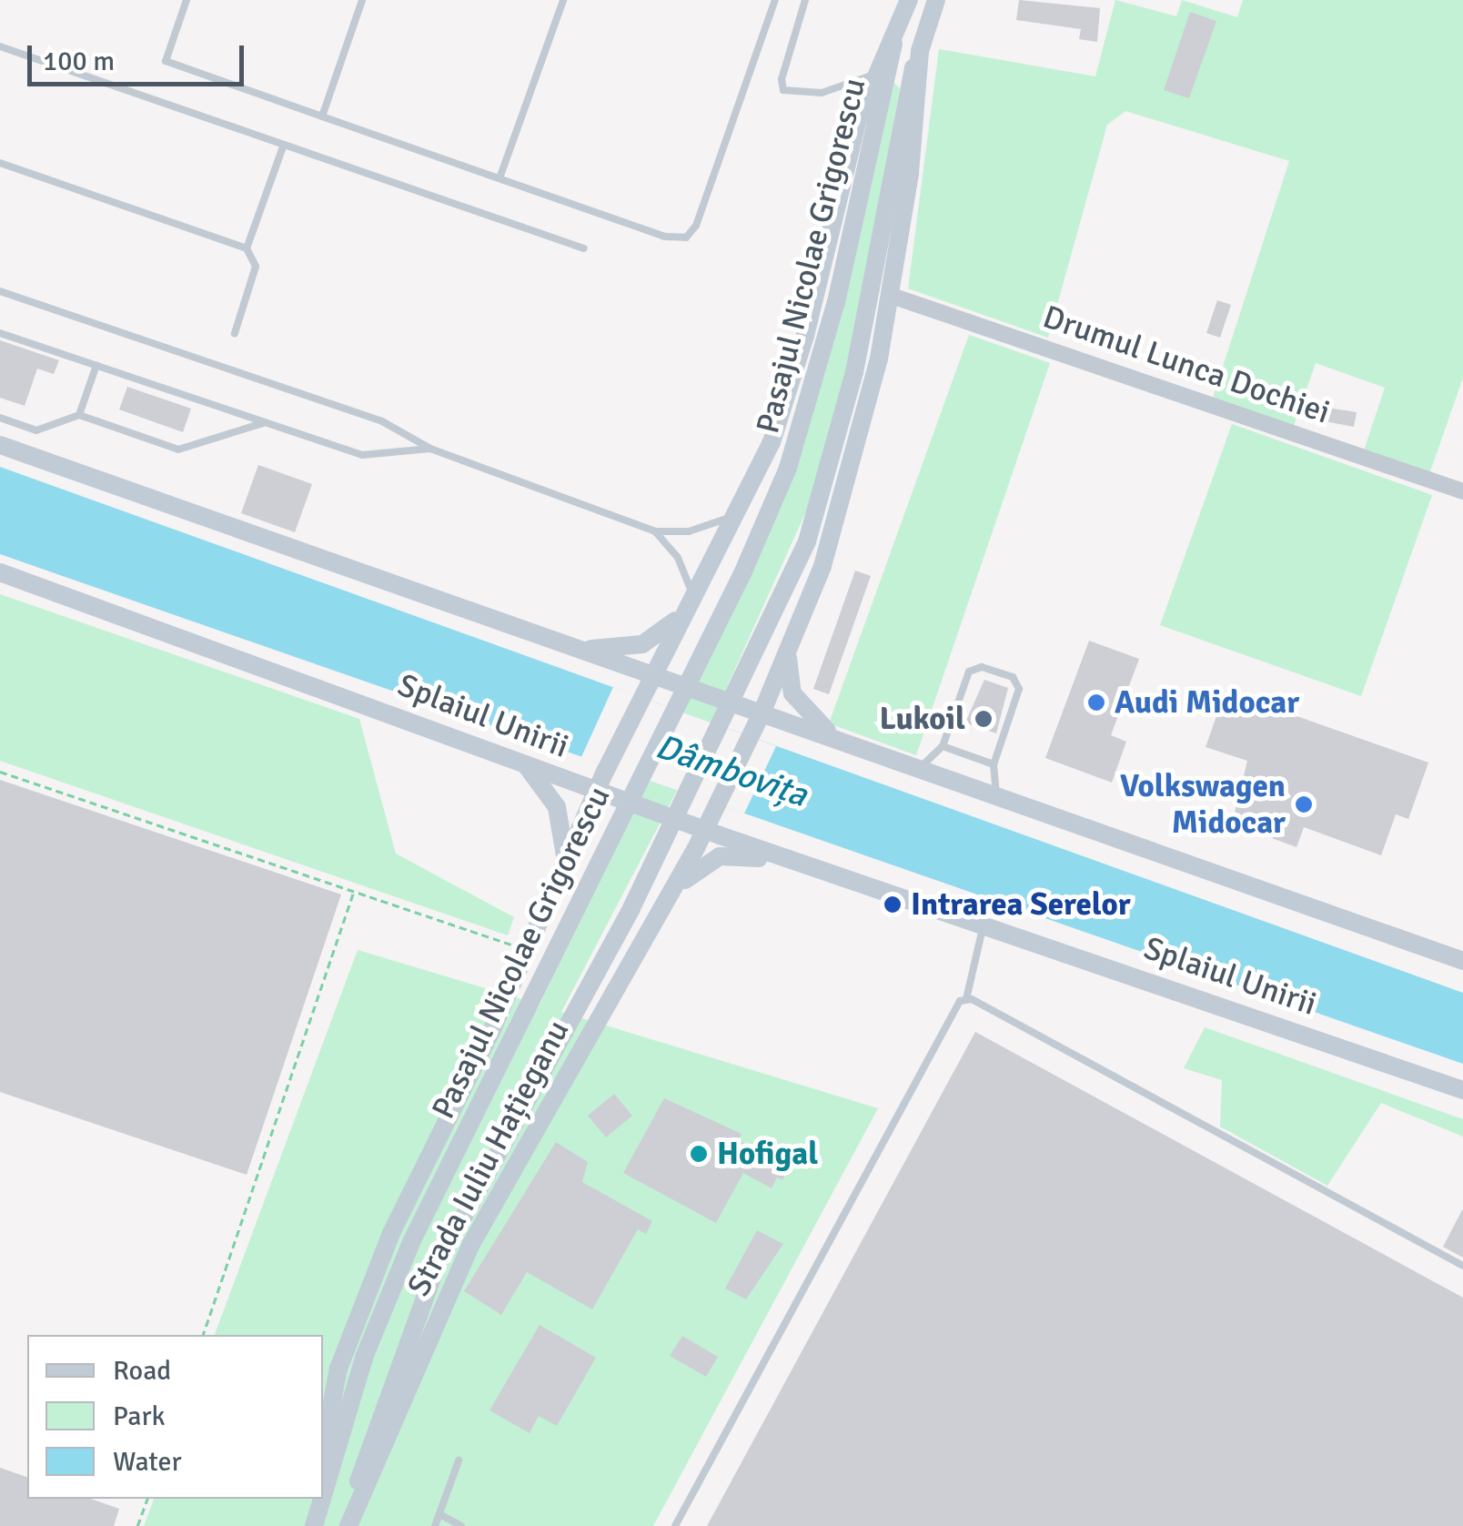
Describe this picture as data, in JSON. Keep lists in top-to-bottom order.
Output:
{
  "streets": {
    "main road": ["Pasajul Nicolae Grigorescu", "Splaiul Unirii", "Strada Iuliu Hațieganu"],
    "street": ["Drumul Lunca Dochiei"]
  },
  "crossings": [
    ["Pasajul Nicolae Grigorescu", "Strada Iuliu Hațieganu"],
    ["Drumul Lunca Dochiei", "Strada Iuliu Hațieganu"],
    ["Splaiul Unirii", "Strada Iuliu Hațieganu"]
  ],
  "water": ["Dâmbovița"],
  "places": [
    "Audi Midocar",
    "Lukoil",
    "Volkswagen Midocar",
    "Intrarea Serelor",
    "Hofigal"
  ],
  "legend": ["Road", "Park", "Water"],
  "scale_bar": "100 m"
}
